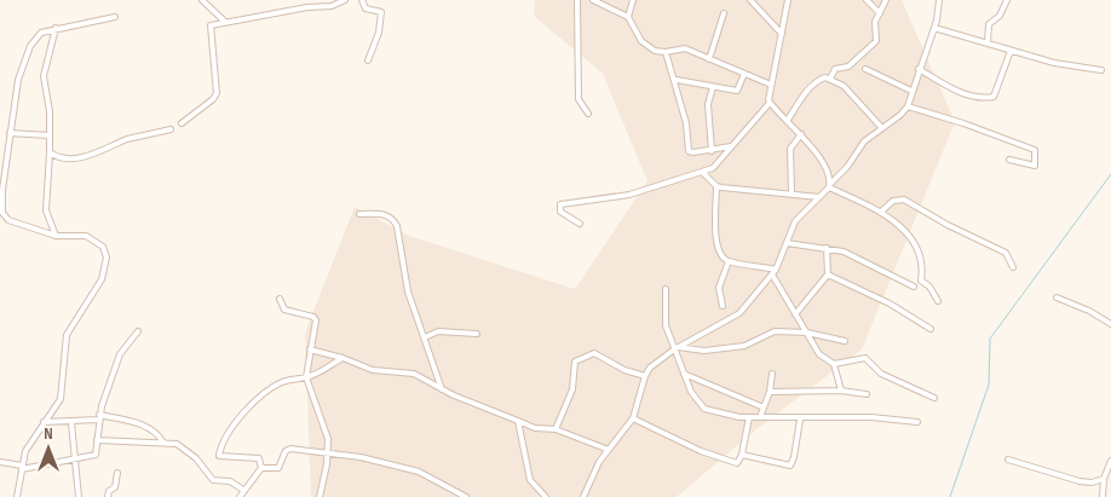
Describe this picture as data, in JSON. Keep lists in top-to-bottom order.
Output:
{
  "north": "top"
}
